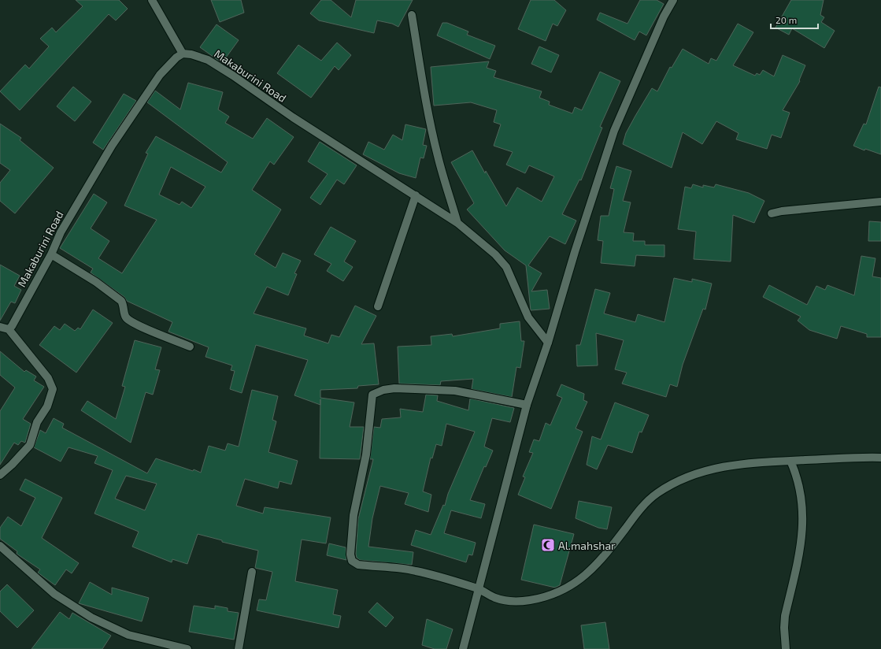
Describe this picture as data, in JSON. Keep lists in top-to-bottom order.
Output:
{
  "streets": {
    "street": ["Makaburini Road"]
  },
  "places": {
    "mosque": ["Al.mahshar"]
  },
  "scale_bar": "20 m"
}
